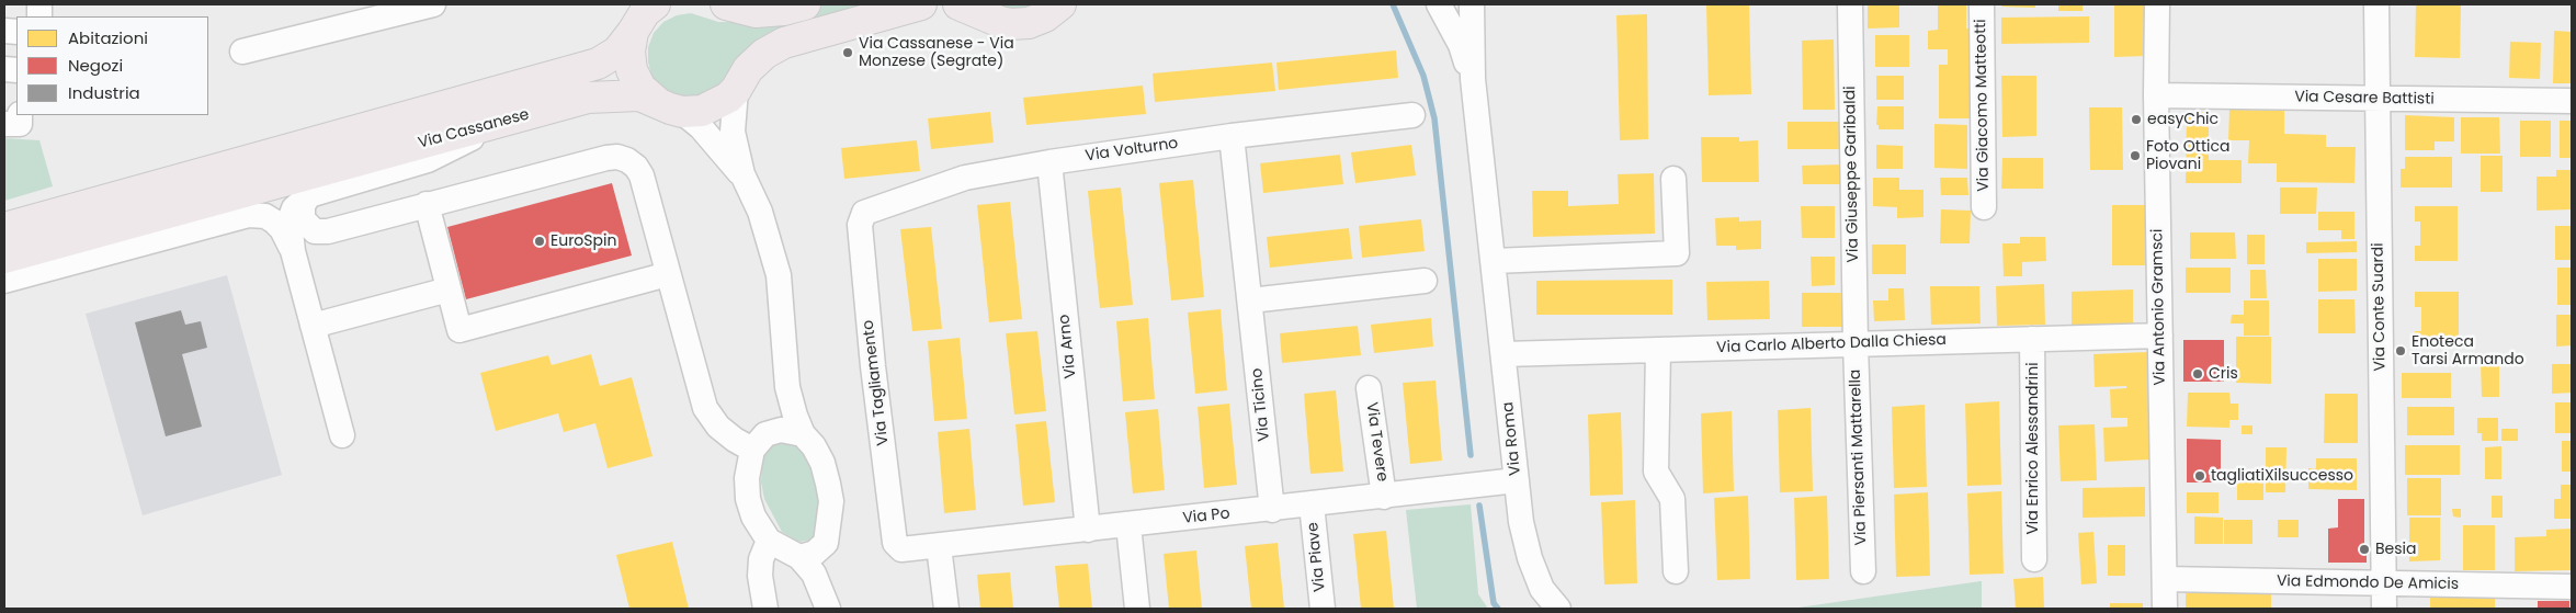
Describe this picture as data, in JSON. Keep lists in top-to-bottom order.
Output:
{
  "streets": {
    "main road": ["Via Cassanese"],
    "street": [
      "Via Cesare Battisti",
      "Via Giacomo Matteotti",
      "Via Volturno",
      "Via Giuseppe Garibaldi",
      "Via Antonio Gramsci",
      "Via Conte Suardi",
      "Via Carlo Alberto Dalla Chiesa",
      "Via Arno",
      "Via Tagliamento",
      "Via Ticino",
      "Via Roma",
      "Via Tevere",
      "Via Enrico Alessandrini",
      "Via Piersanti Mattarella",
      "Via Po",
      "Via Piave",
      "Via Edmondo De Amicis"
    ]
  },
  "crossings": [
    ["Via Cesare Battisti", "Via Antonio Gramsci"],
    ["Via Cesare Battisti", "Via Conte Suardi"],
    ["Via Volturno", "Via Arno"],
    ["Via Volturno", "Via Tagliamento"],
    ["Via Volturno", "Via Ticino"],
    ["Via Giuseppe Garibaldi", "Via Carlo Alberto Dalla Chiesa"],
    ["Via Giuseppe Garibaldi", "Via Piersanti Mattarella"],
    ["Via Antonio Gramsci", "Via Carlo Alberto Dalla Chiesa"],
    ["Via Antonio Gramsci", "Via Edmondo De Amicis"],
    ["Via Conte Suardi", "Via Edmondo De Amicis"],
    ["Via Carlo Alberto Dalla Chiesa", "Via Roma"],
    ["Via Carlo Alberto Dalla Chiesa", "Via Enrico Alessandrini"],
    ["Via Carlo Alberto Dalla Chiesa", "Via Piersanti Mattarella"],
    ["Via Arno", "Via Po"],
    ["Via Tagliamento", "Via Po"],
    ["Via Ticino", "Via Po"],
    ["Via Roma", "Via Po"],
    ["Via Tevere", "Via Po"],
    ["Via Po", "Via Piave"]
  ],
  "places": [
    "Via Cassanese - Via Monzese (Segrate)",
    "easyChic",
    "Foto Ottica Piovani",
    "EuroSpin",
    "Enoteca Tarsi Armando",
    "Cris",
    "tagliatiXilsuccesso",
    "Besia"
  ],
  "legend": ["Abitazioni", "Negozi", "Industria"]
}
